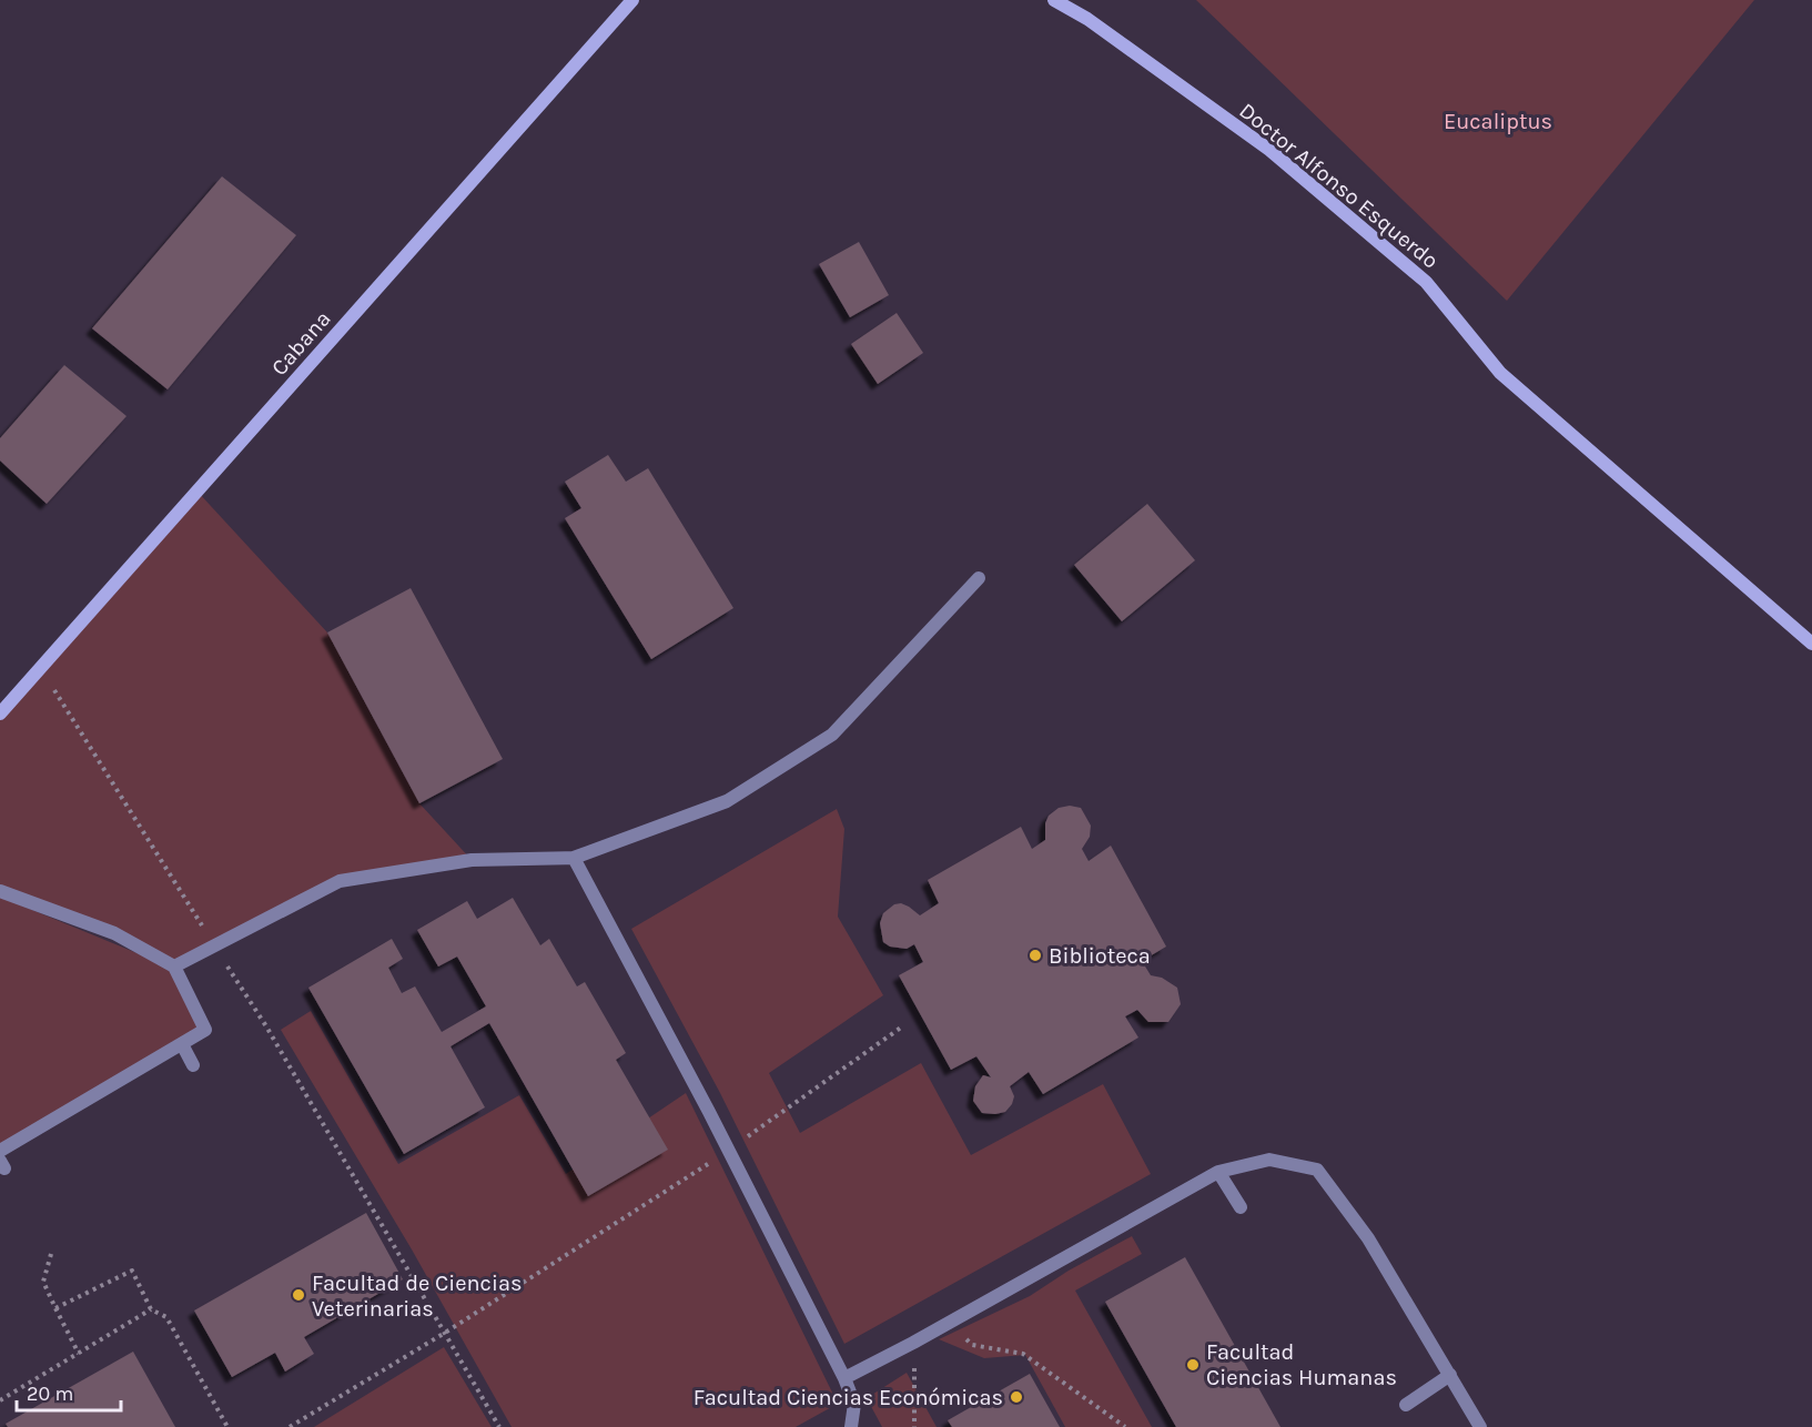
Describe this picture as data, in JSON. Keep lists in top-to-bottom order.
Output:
{
  "streets": {
    "street": ["Doctor Alfonso Esquerdo", "Cabana"]
  },
  "parks": ["Eucaliptus"],
  "places": [
    "Biblioteca",
    "Facultad de Ciencias Veterinarias",
    "Facultad Ciencias Humanas",
    "Facultad Ciencias Económicas"
  ],
  "scale_bar": "20 m"
}
